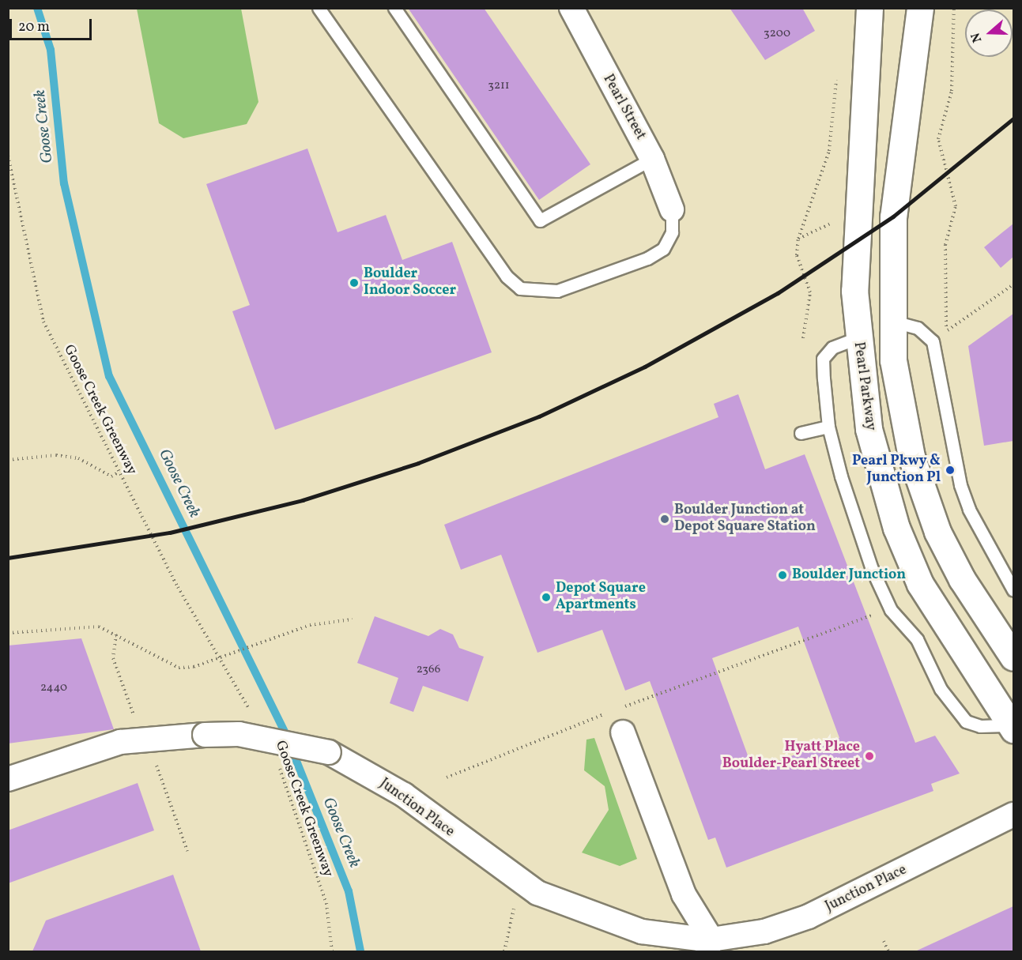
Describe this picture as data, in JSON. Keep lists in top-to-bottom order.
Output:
{
  "streets": {
    "main road": ["Pearl Parkway"],
    "street": ["Pearl Street", "Junction Place"],
    "path": ["Goose Creek Greenway"]
  },
  "water": ["Goose Creek"],
  "places": [
    "Boulder Indoor Soccer",
    "Pearl Pkwy & Junction Pl",
    "Boulder Junction at Depot Square Station",
    "Boulder Junction",
    "Depot Square Apartments",
    "Hyatt Place Boulder-Pearl Street"
  ],
  "house_numbers": [
    "3200",
    "3211",
    "2366",
    "2440"
  ],
  "scale_bar": "20 m",
  "north": "left"
}
